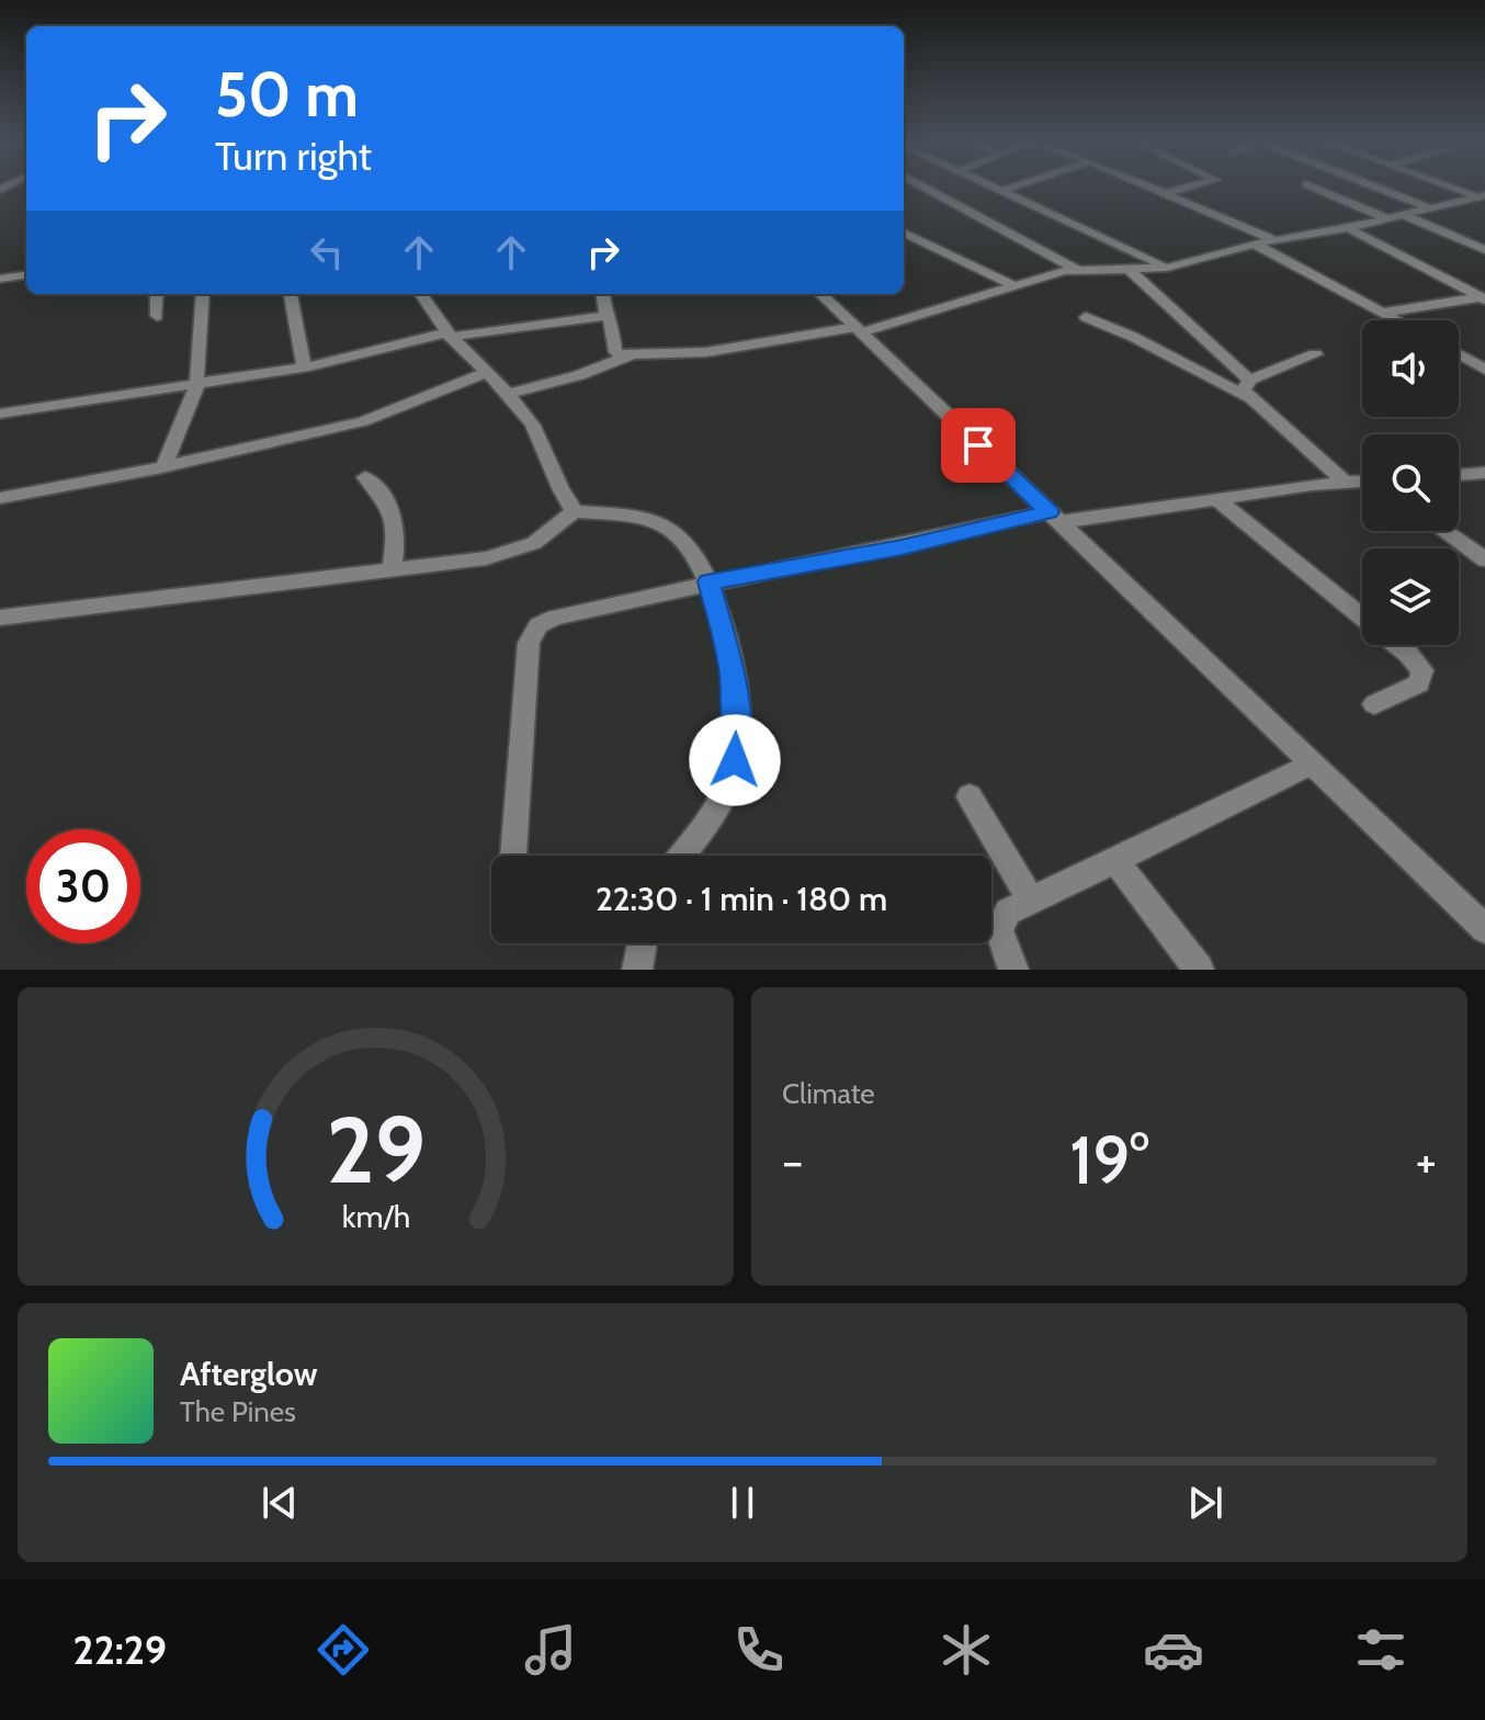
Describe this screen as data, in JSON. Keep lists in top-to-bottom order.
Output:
{
  "page": {
    "turn": ["50 m", "Turn right"],
    "limit": "30",
    "trip": "22:30 · 1 min · 180 m",
    "tile": "Climate",
    "heat": ["−", "19°", "+"],
    "song": ["Afterglow", "The Pines"],
    "tabs": "22:29",
    "gauge": ["29", "km/h"]
  }
}
